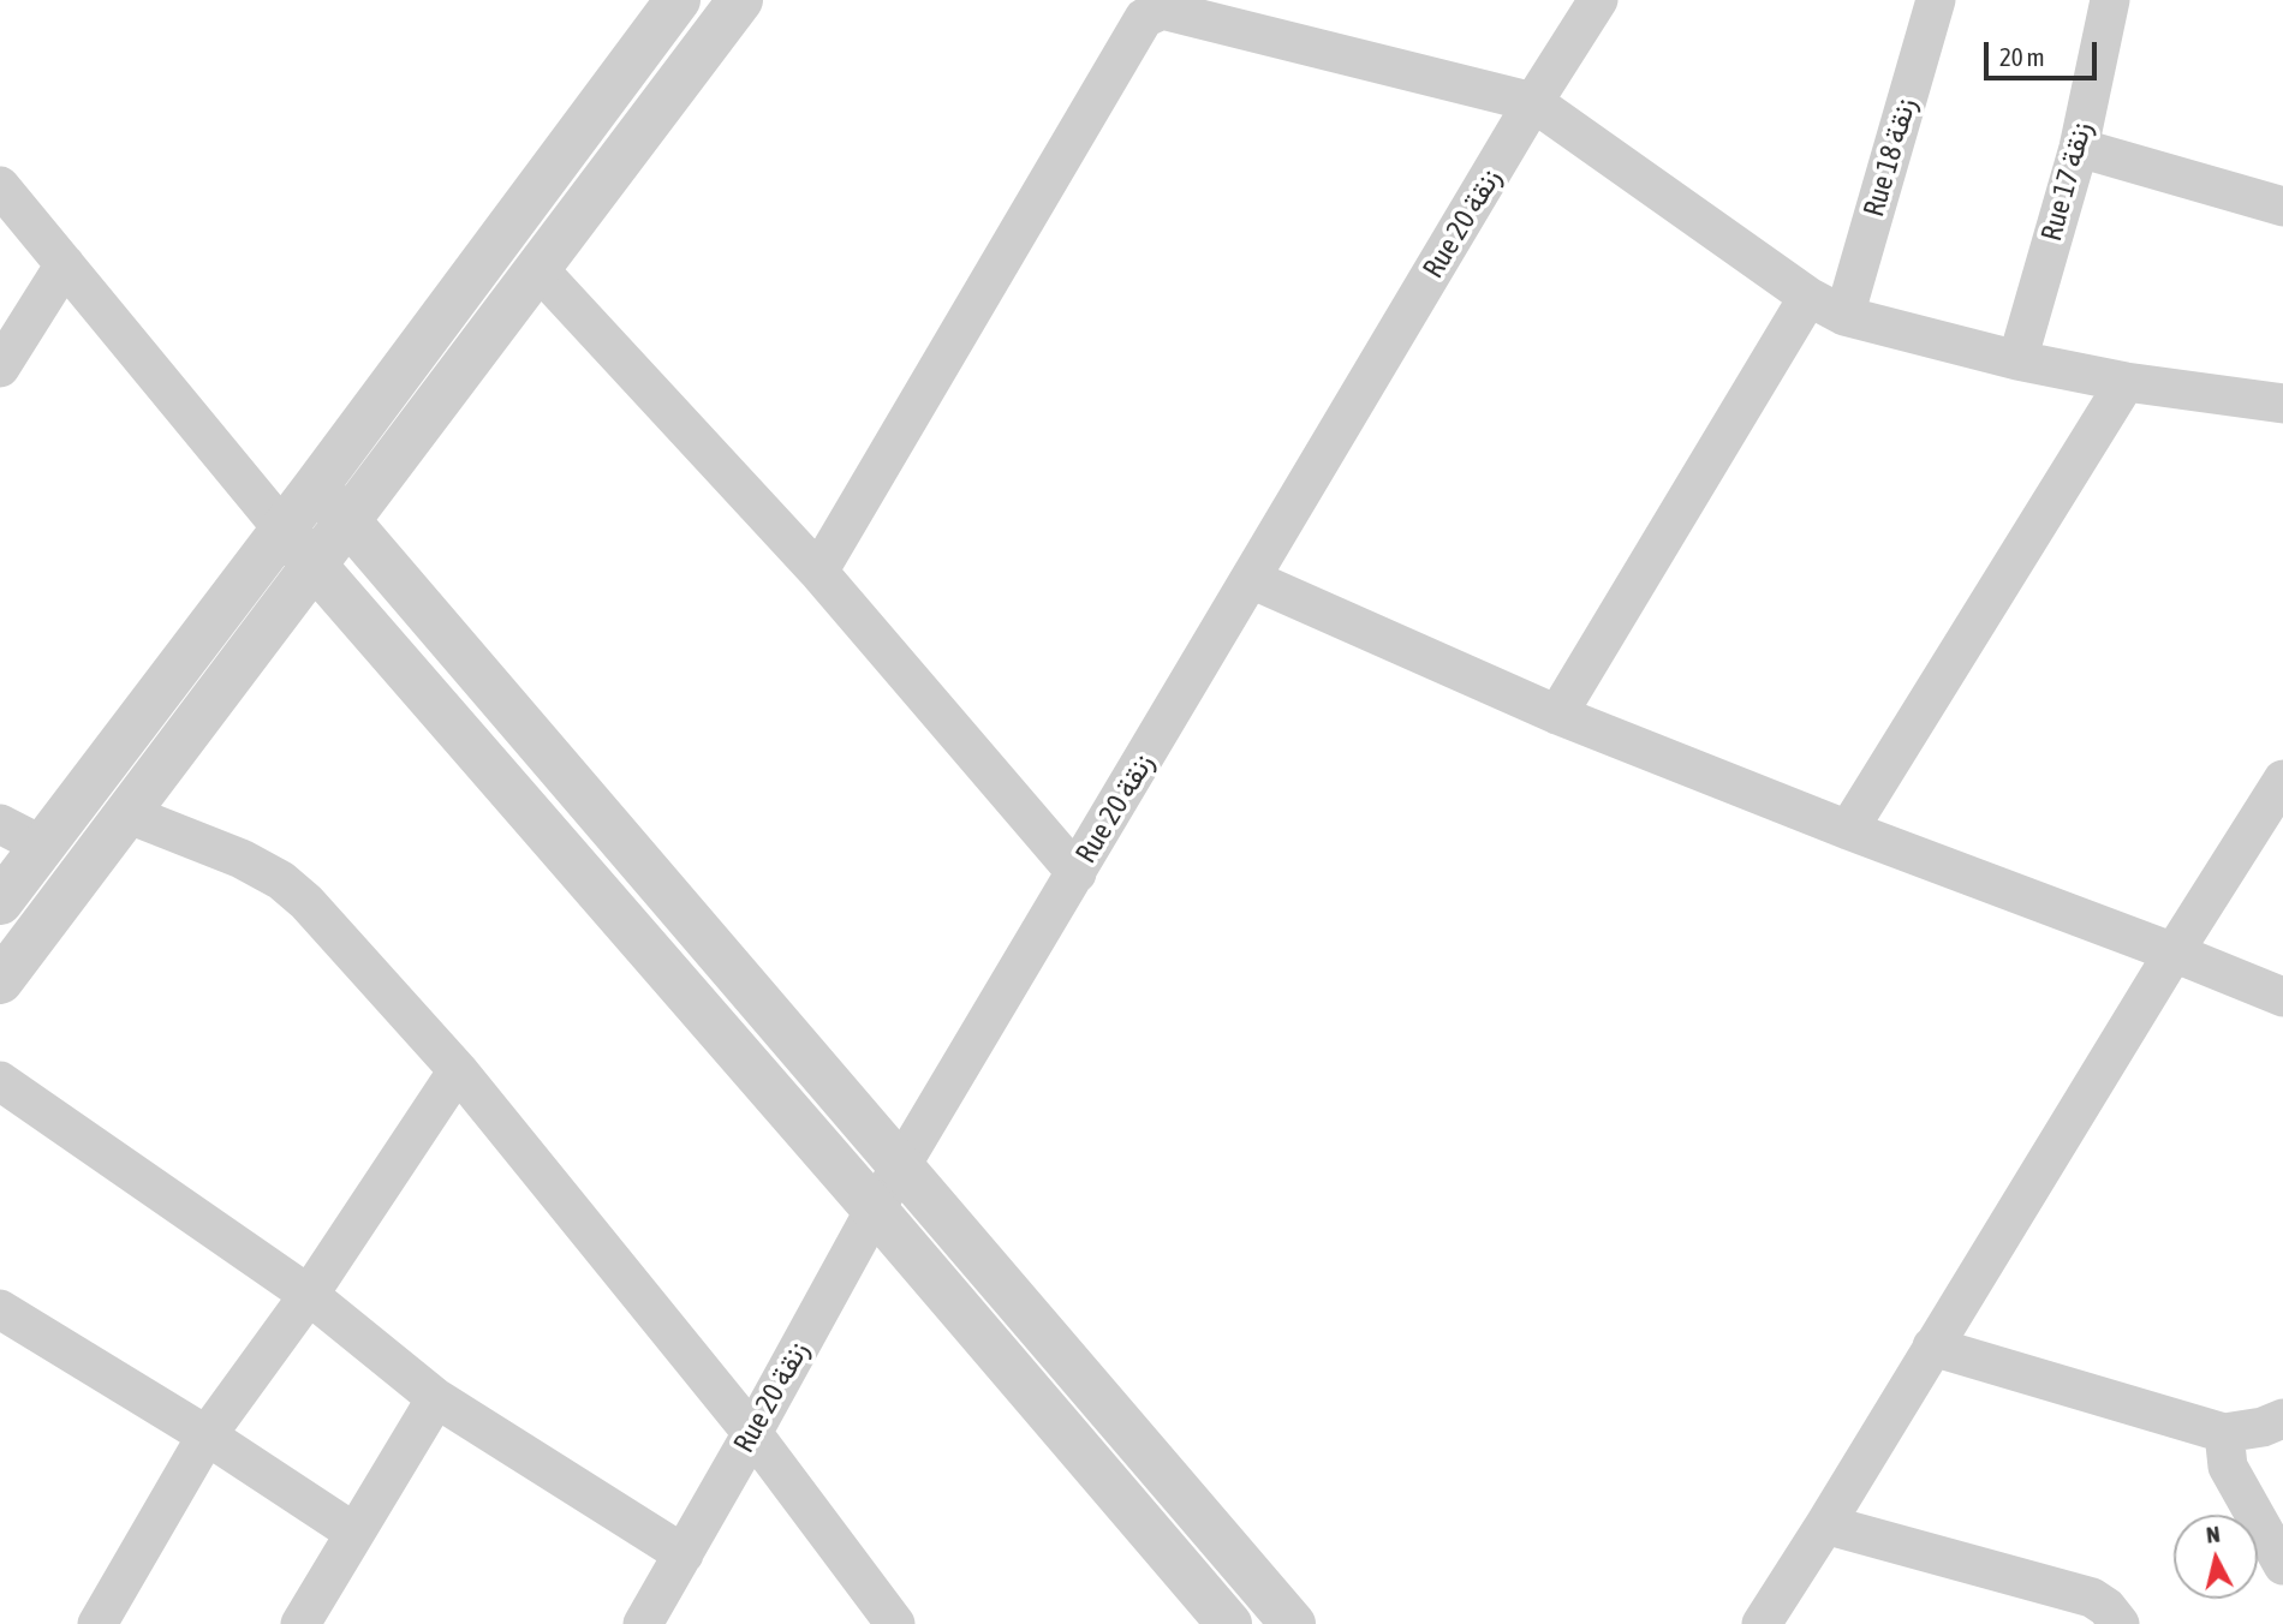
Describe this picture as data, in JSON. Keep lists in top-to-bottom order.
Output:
{
  "streets": {
    "street": ["Rue 18 زنقة", "Rue 17 زنقة", "Rue 20 زنقة"]
  },
  "scale_bar": "20 m",
  "north": "top"
}
